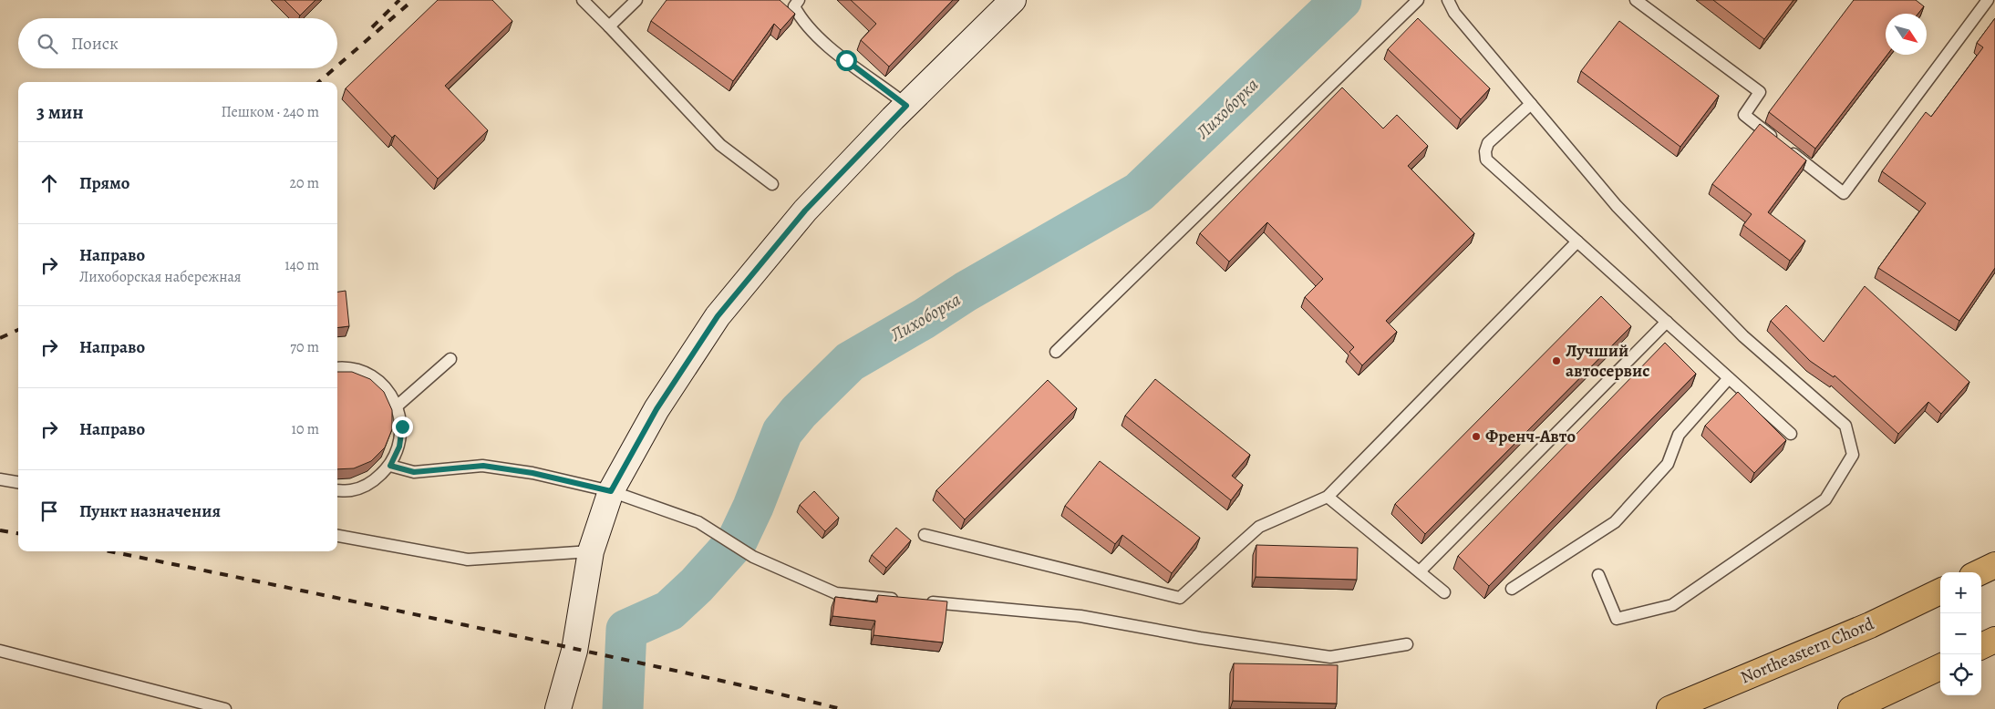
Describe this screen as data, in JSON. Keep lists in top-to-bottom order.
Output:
{
  "streets": {
    "main road": ["Northeastern Chord"]
  },
  "water": ["Лихоборка"],
  "places": ["Лучший автосервис", "Френч-Авто"],
  "north": "bottom right",
  "page": {
    "search": "Поиск",
    "heading": ["3 мин", "Пешком · 240 m"],
    "list": [
      ["Прямо", "20 m"],
      ["Направо", "Лихоборская набережная", "140 m"],
      ["Направо", "70 m"],
      ["Направо", "10 m"],
      "Пункт назначения"
    ],
    "map_buttons": ["+", "−"]
  }
}
